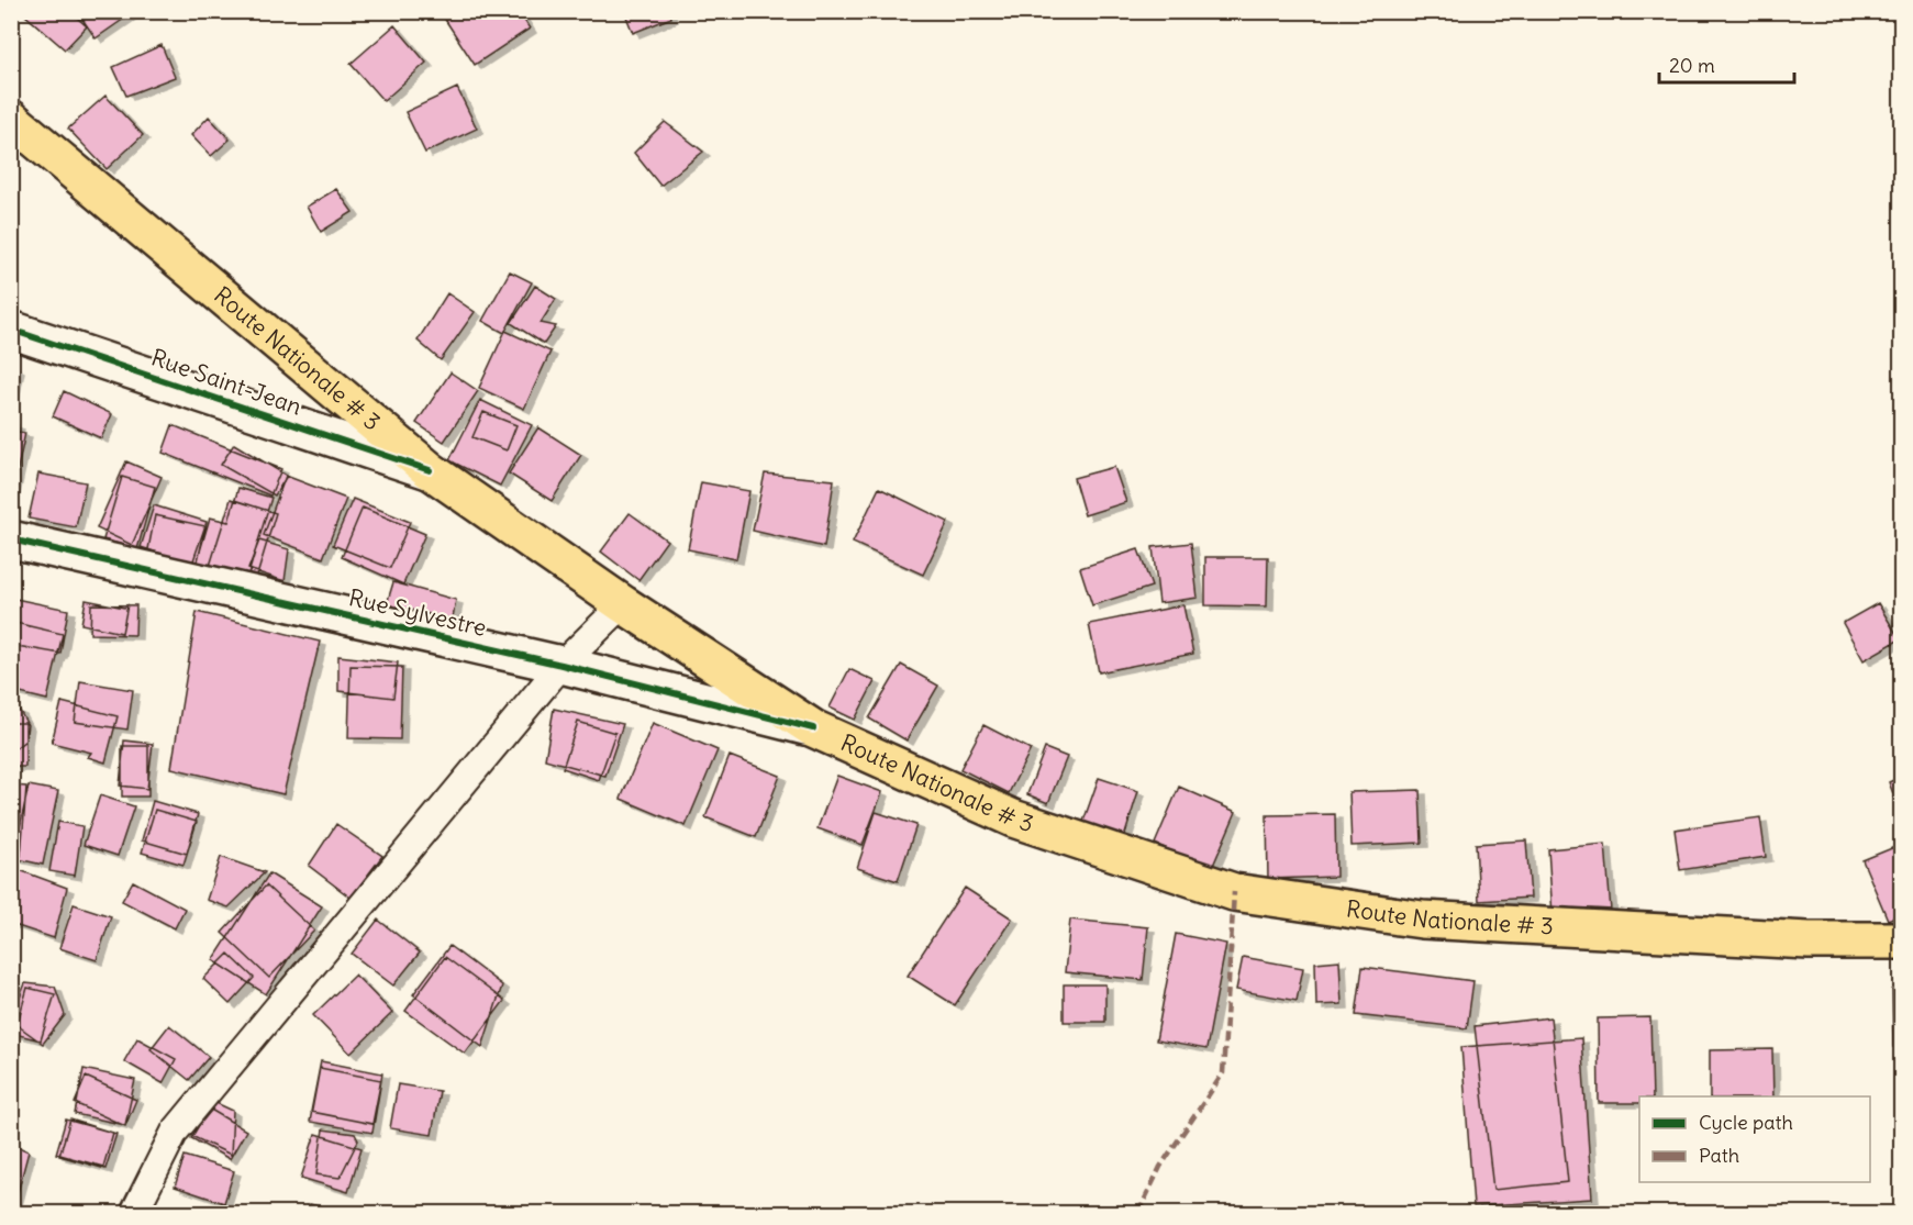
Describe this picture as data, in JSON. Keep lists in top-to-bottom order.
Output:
{
  "streets": {
    "main road": ["Route Nationale # 3"],
    "street": ["Rue Saint-Jean", "Rue Sylvestre"]
  },
  "crossings": [
    ["Route Nationale # 3", "Rue Saint-Jean"],
    ["Route Nationale # 3", "Rue Sylvestre"]
  ],
  "legend": ["Cycle path", "Path"],
  "scale_bar": "20 m"
}
